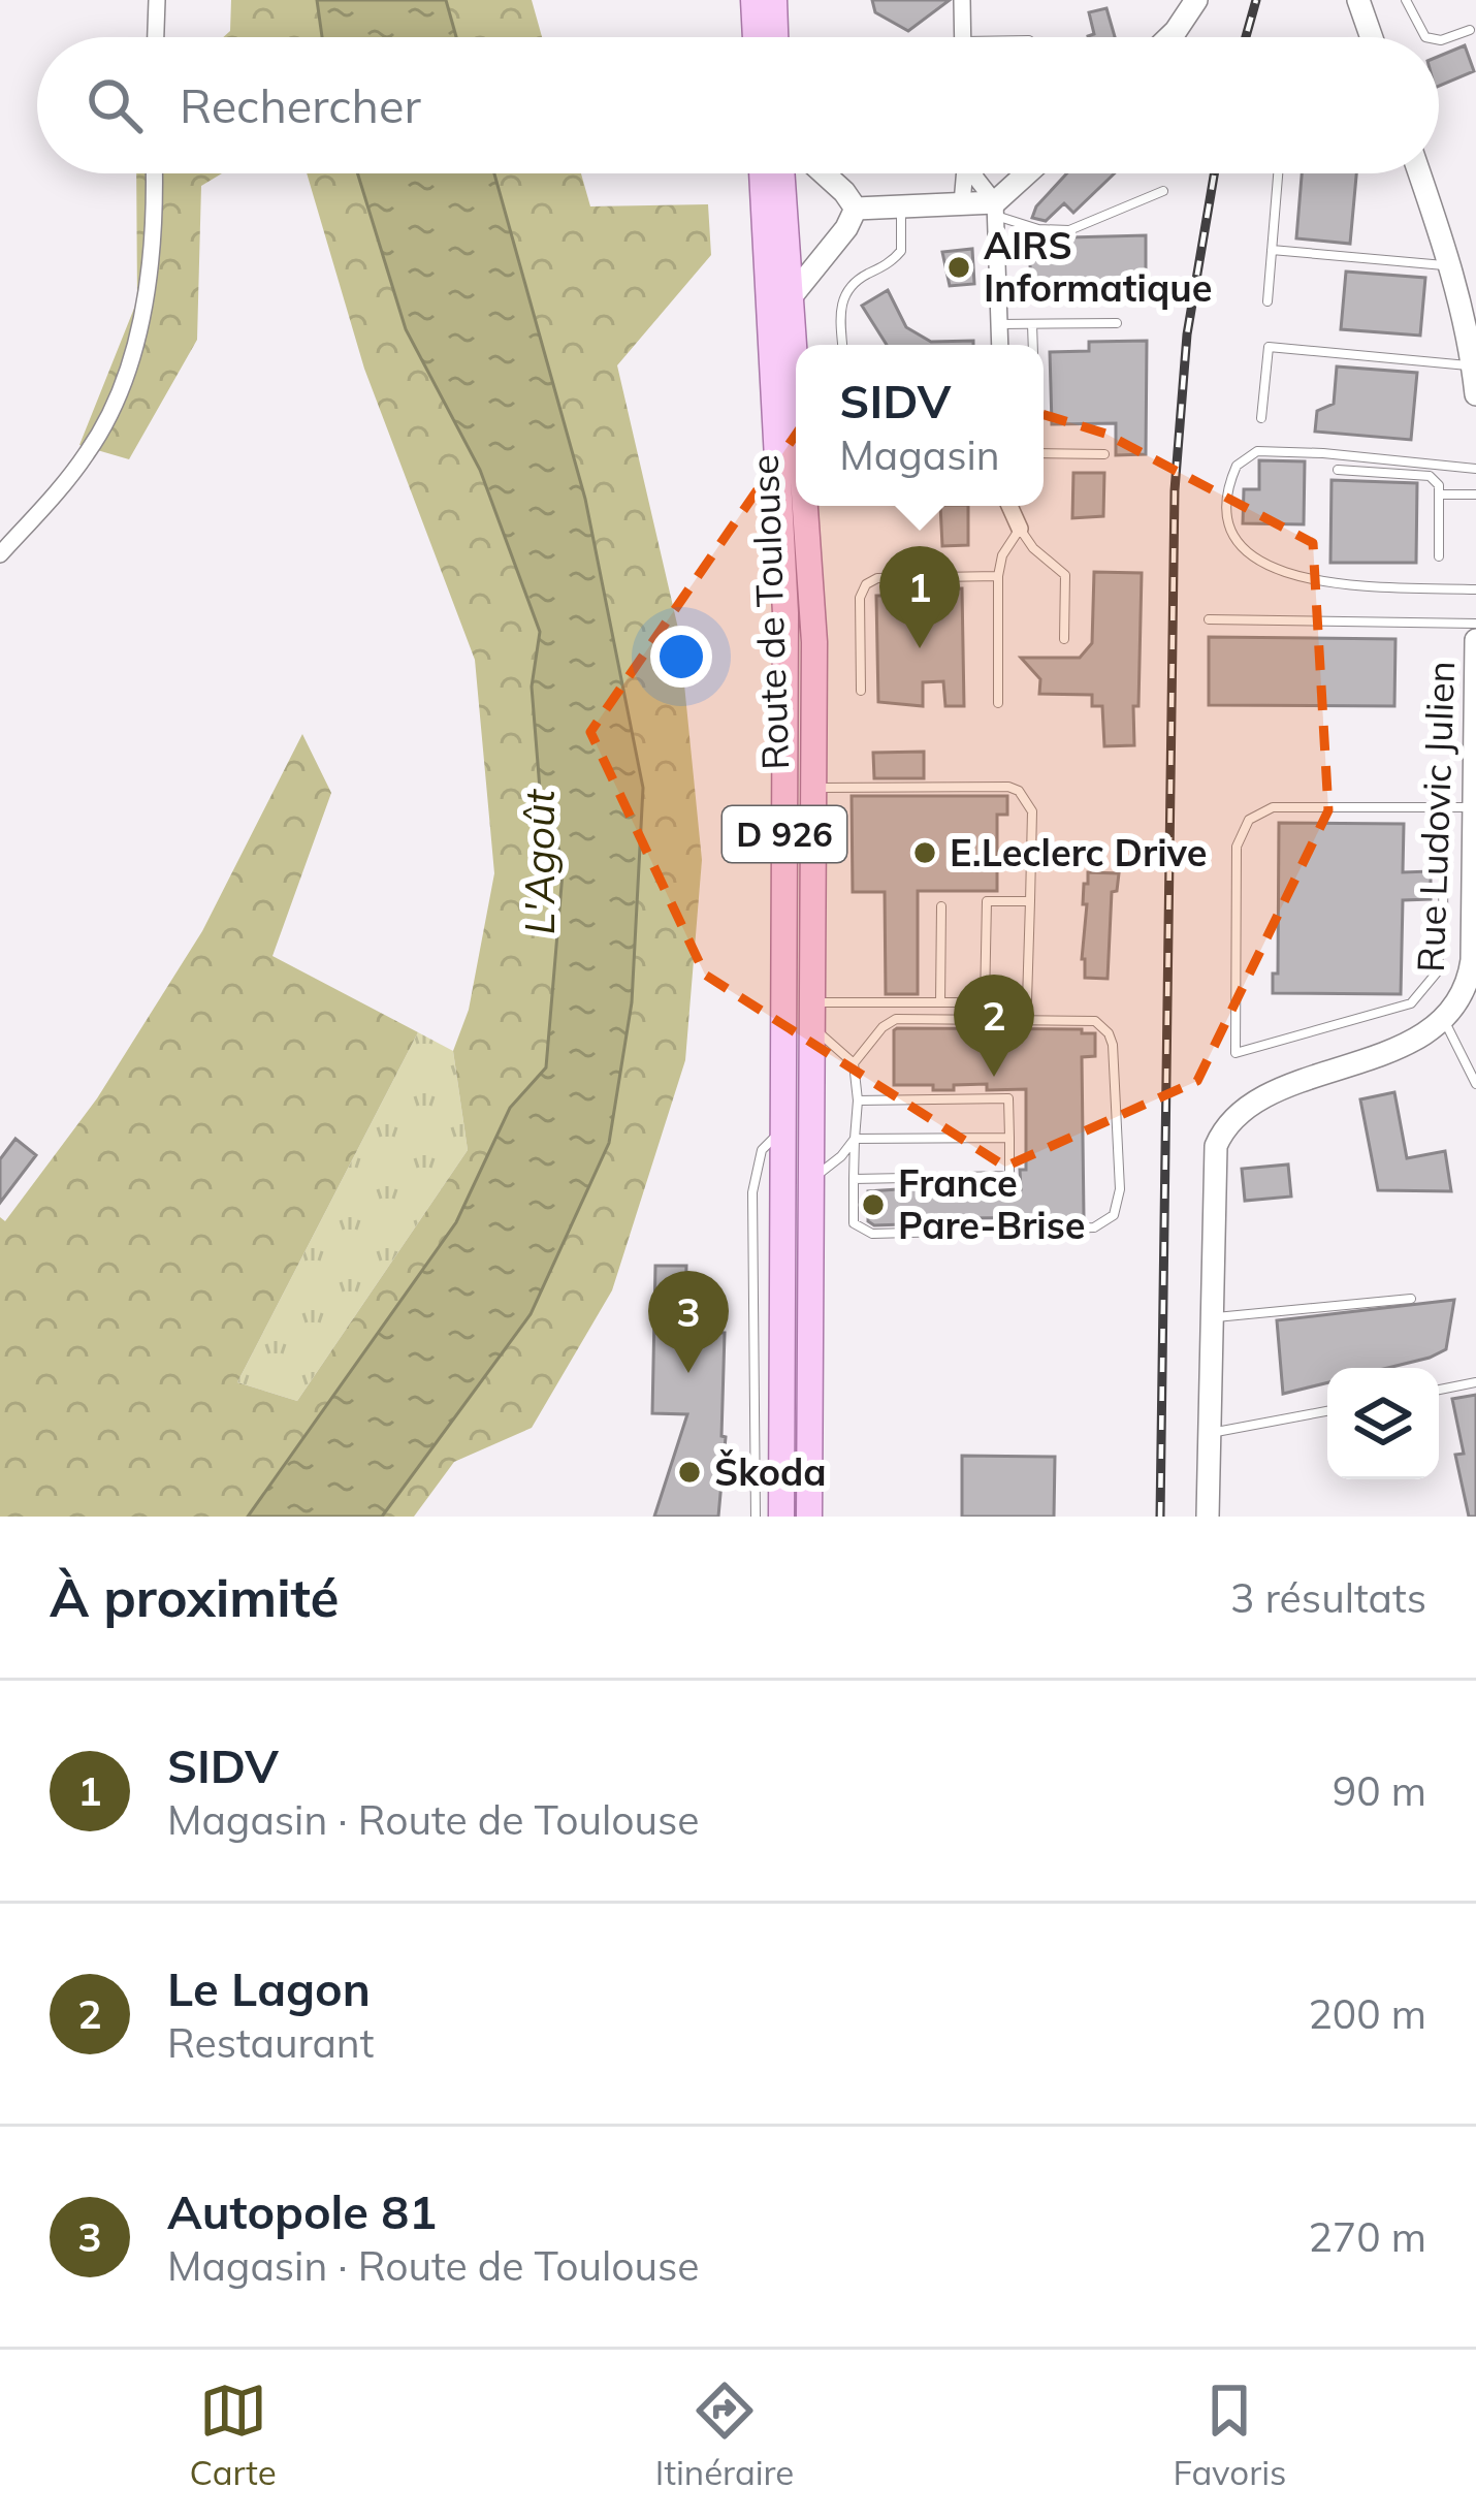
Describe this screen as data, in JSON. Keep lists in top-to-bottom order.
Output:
{
  "streets": {
    "main road": ["Route de Toulouse", "Rue Ludovic Julien", "D 926"]
  },
  "water": ["L'Agoût"],
  "places": [
    "AIRS Informatique",
    "E.Leclerc Drive",
    "France Pare-Brise",
    "Škoda"
  ],
  "page": {
    "search": "Rechercher",
    "popup": ["SIDV", "Magasin"],
    "pins": ["1", "2", "3"],
    "heading": ["À proximité", "3 résultats"],
    "list": [
      {
        "mark": "1",
        "name": "SIDV",
        "note": "Magasin · Route de Toulouse",
        "value": "90 m"
      },
      {
        "mark": "2",
        "name": "Le Lagon",
        "note": "Restaurant",
        "value": "200 m"
      },
      {
        "mark": "3",
        "name": "Autopole 81",
        "note": "Magasin · Route de Toulouse",
        "value": "270 m"
      }
    ],
    "nav": ["Carte", "Itinéraire", "Favoris"]
  }
}
